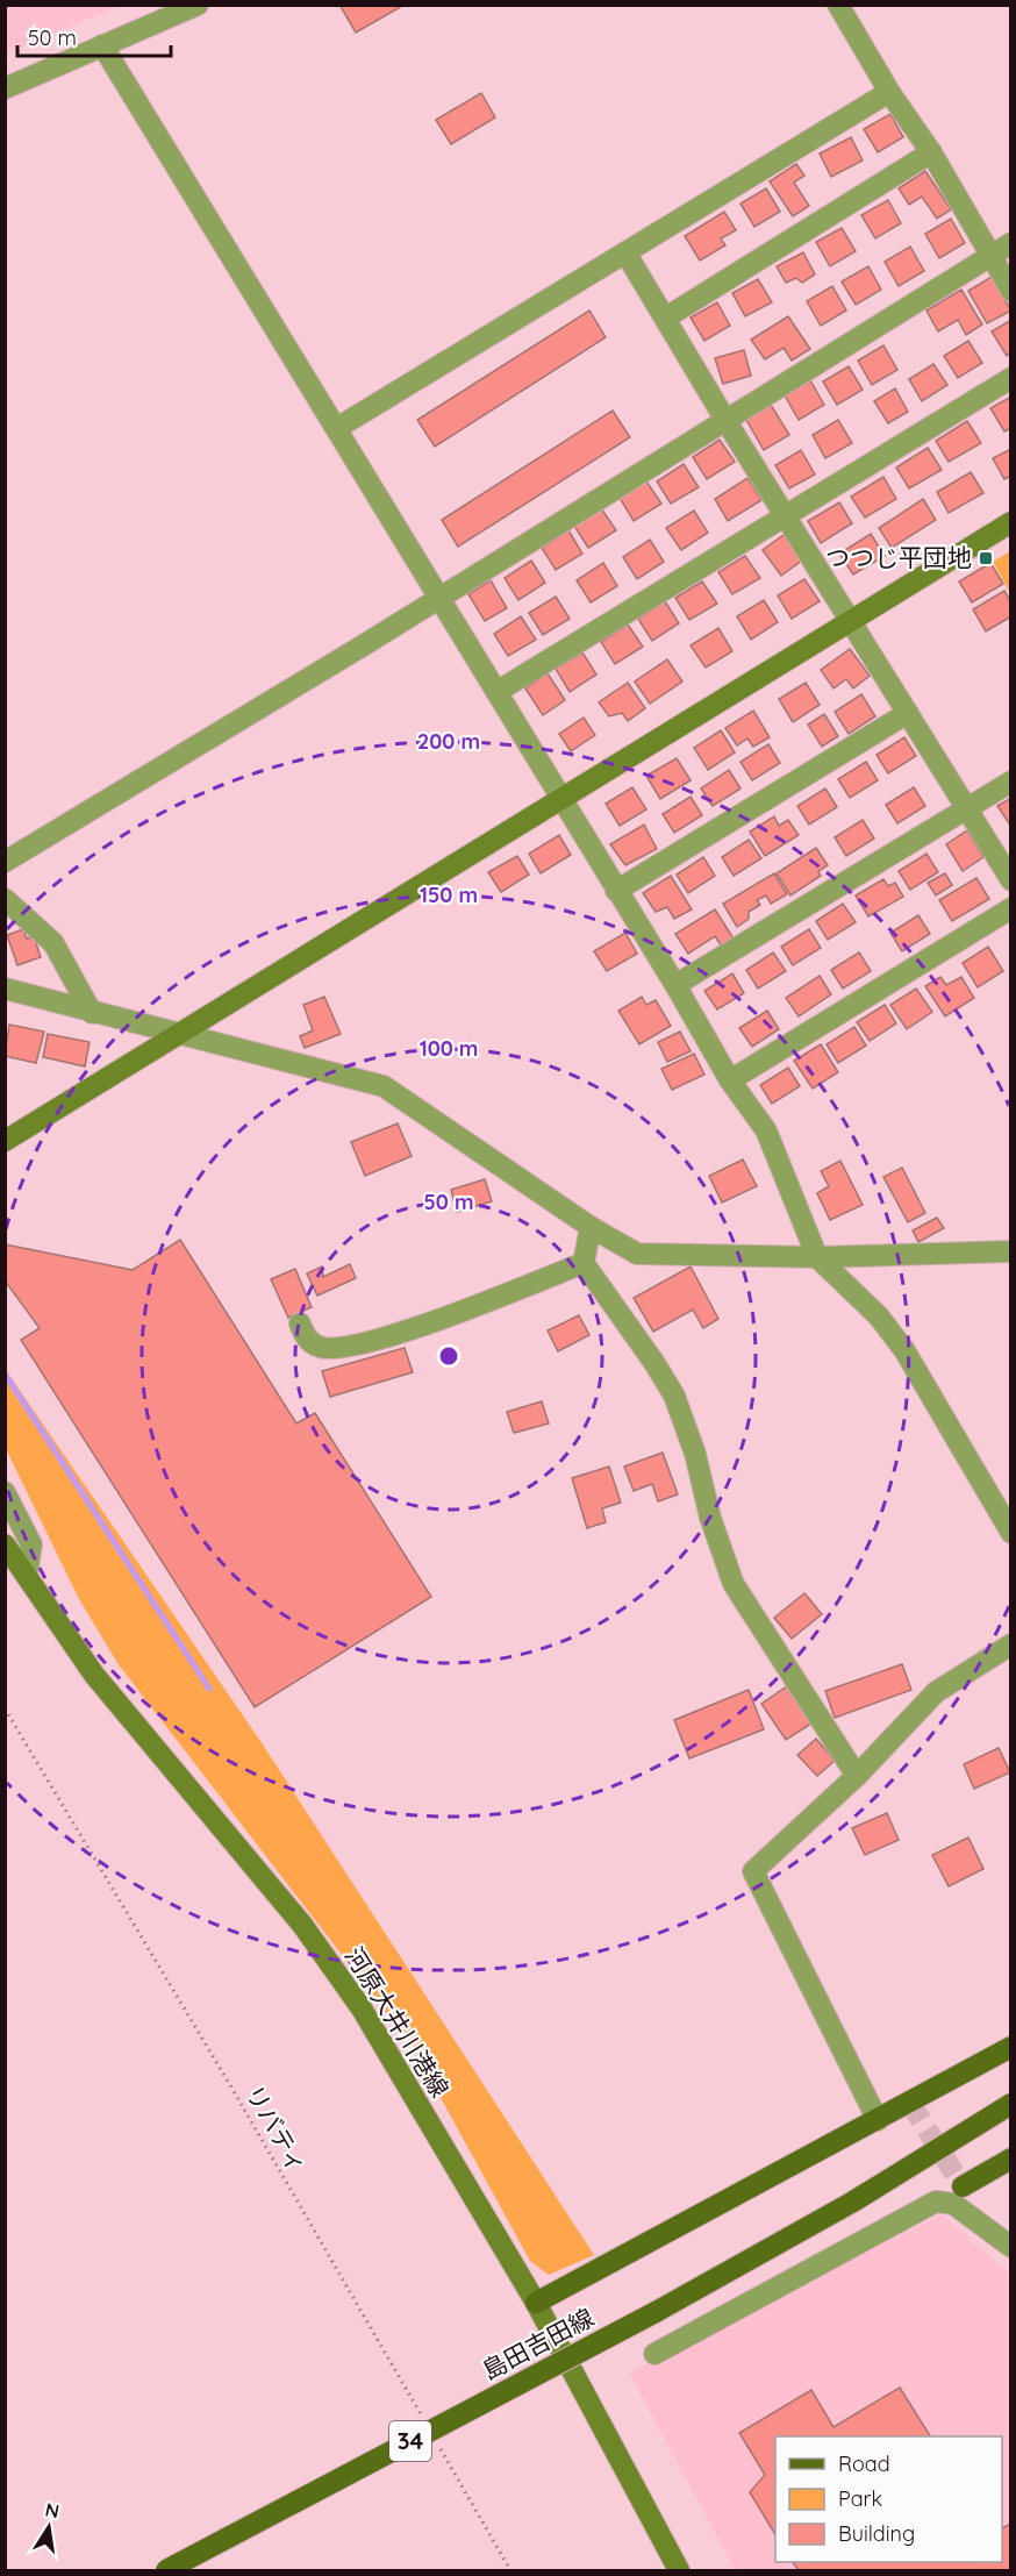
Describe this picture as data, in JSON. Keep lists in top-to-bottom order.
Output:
{
  "streets": {
    "main road": ["河原大井川港線", "島田吉田線", "34"],
    "path": ["リバティ"]
  },
  "places": {
    "transit": ["つつじ平団地"]
  },
  "legend": ["Road", "Park", "Building"],
  "scale_bar": "50 m",
  "north": "top",
  "rings": [
    "200 m",
    "150 m",
    "100 m",
    "50 m"
  ]
}
